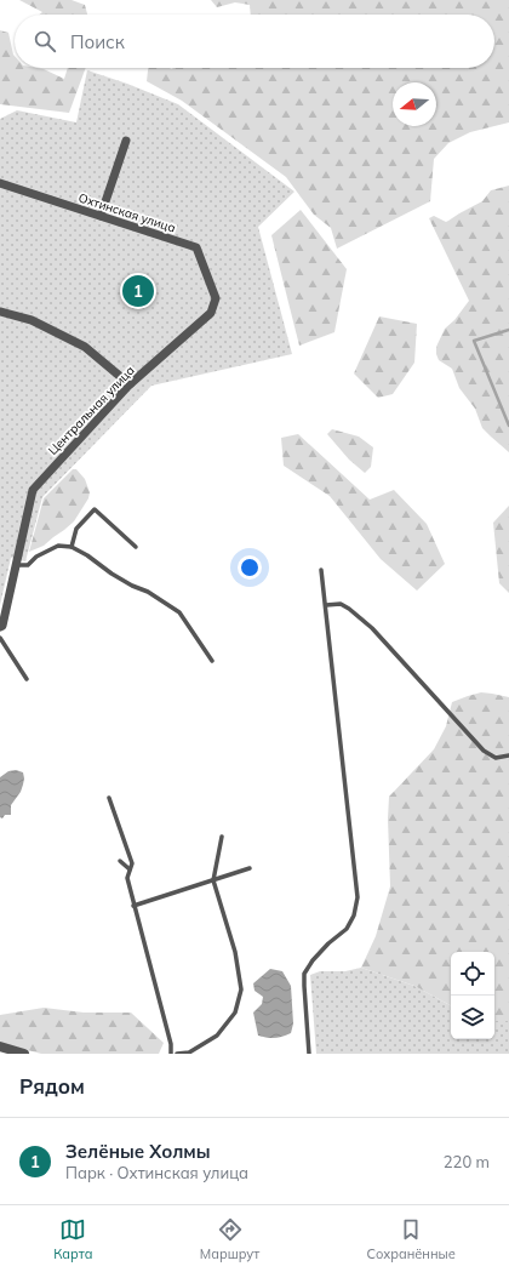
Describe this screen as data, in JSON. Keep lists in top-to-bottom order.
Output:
{
  "streets": {
    "street": ["Охтинская улица", "Центральная улица"]
  },
  "crossings": [
    ["Охтинская улица", "Центральная улица"]
  ],
  "north": "left",
  "page": {
    "search": "Поиск",
    "pins": "1",
    "heading": "Рядом",
    "list": [
      {
        "mark": "1",
        "name": "Зелёные Холмы",
        "note": "Парк · Охтинская улица",
        "value": "220 m"
      }
    ],
    "nav": ["Карта", "Маршрут", "Сохранённые"]
  }
}
